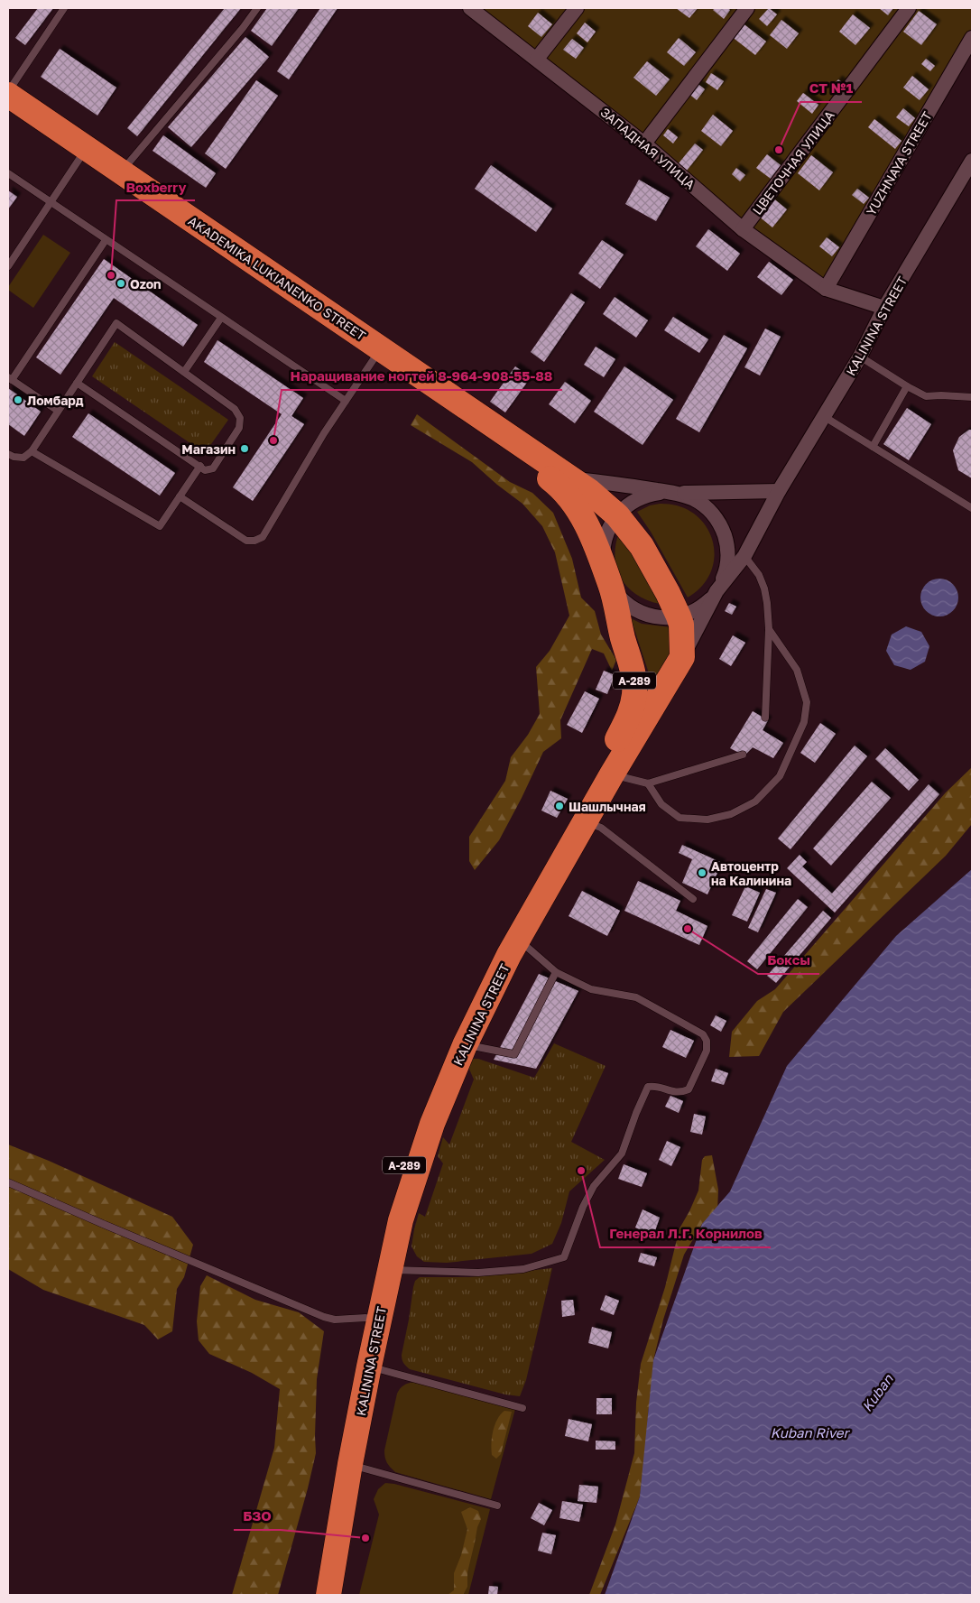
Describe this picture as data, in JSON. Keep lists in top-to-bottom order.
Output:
{
  "streets": {
    "highway": ["AKADEMIKA LUKIANENKO STREET", "KALININA STREET", "А-289"],
    "street": ["ЗАПАДНАЯ УЛИЦА", "ЦВЕТОЧНАЯ УЛИЦА", "YUZHNAYA STREET"]
  },
  "crossings": [
    ["ЗАПАДНАЯ УЛИЦА", "ЦВЕТОЧНАЯ УЛИЦА"],
    ["ЗАПАДНАЯ УЛИЦА", "YUZHNAYA STREET"],
    ["ЗАПАДНАЯ УЛИЦА", "KALININA STREET"],
    ["AKADEMIKA LUKIANENKO STREET", "KALININA STREET"],
    ["KALININA STREET", "А-289"]
  ],
  "water": ["Kuban", "Kuban River"],
  "places": [
    "СТ №1",
    "Boxberry",
    "Ozon",
    "Ломбард",
    "Наращивание ногтей 8-964-908-55-88",
    "Магазин",
    "Шашлычная",
    "Автоцентр на Калинина",
    "Боксы",
    "Генерал Л.Г. Корнилов",
    "БЗО"
  ]
}
